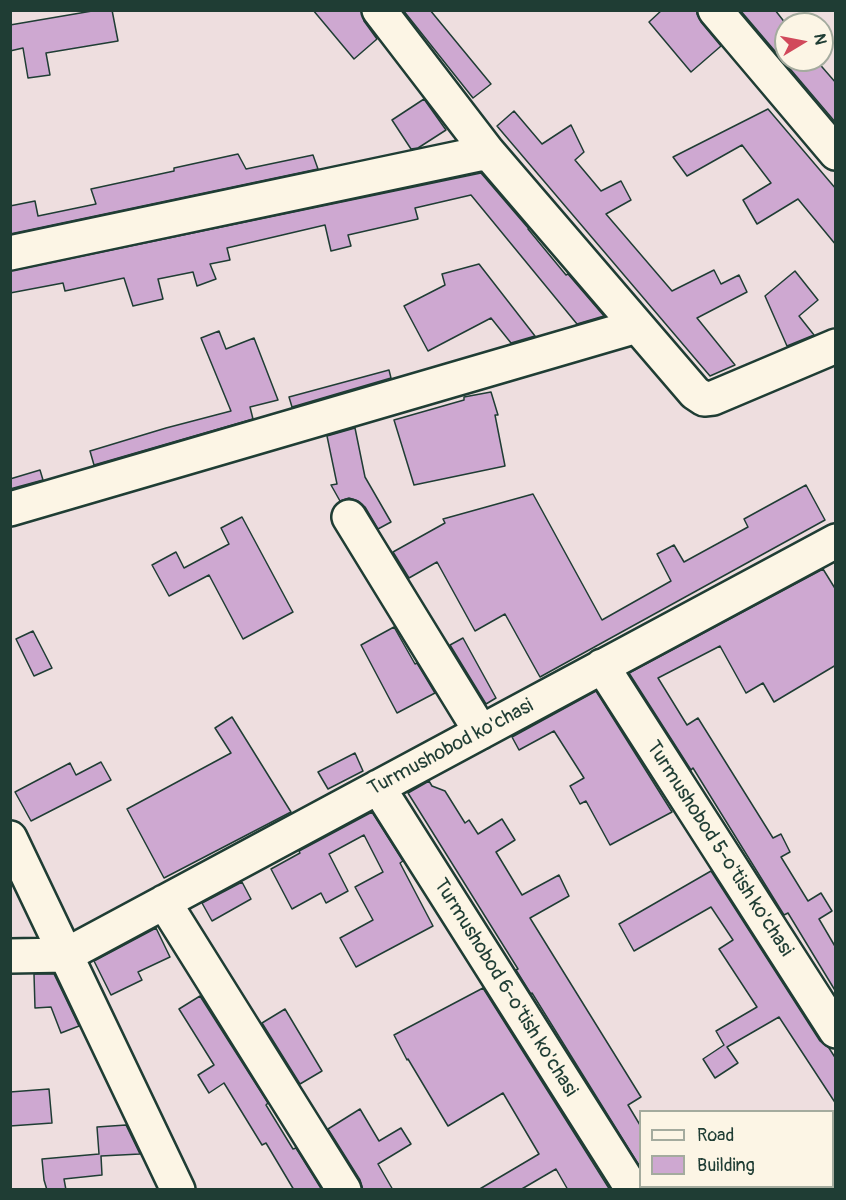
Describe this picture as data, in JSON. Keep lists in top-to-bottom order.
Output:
{
  "streets": {
    "street": ["Turmushobod ko'chasi", "Turmushobod 5-o'tish ko'chasi", "Turmushobod 6-o'tish ko'chasi"]
  },
  "crossings": [
    ["Turmushobod ko'chasi", "Turmushobod 5-o'tish ko'chasi"],
    ["Turmushobod ko'chasi", "Turmushobod 6-o'tish ko'chasi"]
  ],
  "legend": ["Road", "Building"],
  "north": "right"
}
